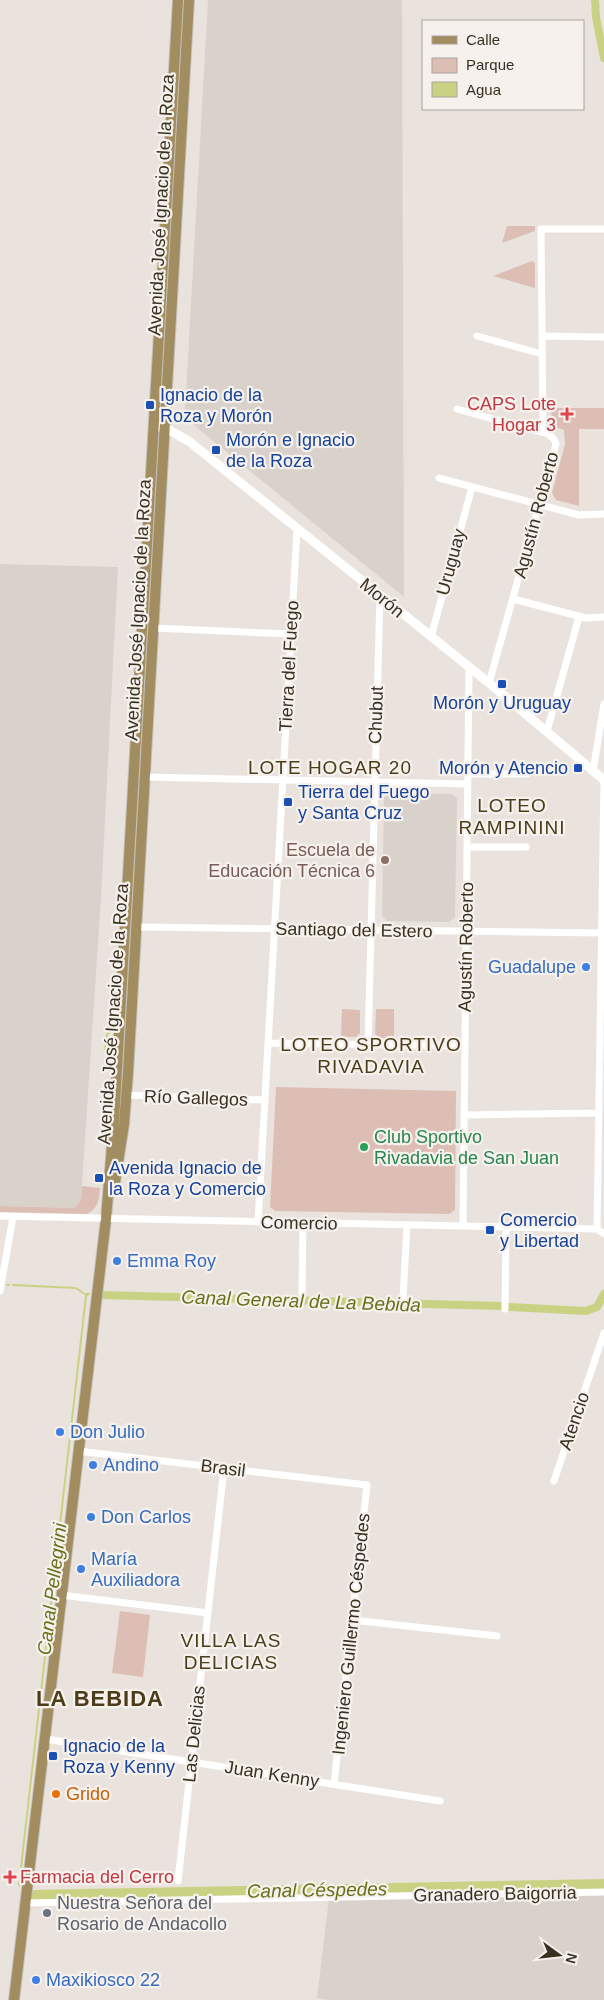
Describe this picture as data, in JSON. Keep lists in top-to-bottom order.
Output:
{
  "streets": {
    "main road": ["Avenida José Ignacio de la Roza"],
    "street": [
      "Agustín Roberto",
      "Uruguay",
      "Morón",
      "Tierra del Fuego",
      "Chubut",
      "Santiago del Estero",
      "Río Gallegos",
      "Comercio",
      "Atencio",
      "Brasil",
      "Ingeniero Guillermo Céspedes",
      "Las Delicias",
      "Juan Kenny",
      "Granadero Baigorria"
    ]
  },
  "crossings": [
    ["Avenida José Ignacio de la Roza", "Morón"],
    ["Avenida José Ignacio de la Roza", "Santiago del Estero"],
    ["Avenida José Ignacio de la Roza", "Río Gallegos"],
    ["Avenida José Ignacio de la Roza", "Comercio"],
    ["Avenida José Ignacio de la Roza", "Brasil"],
    ["Avenida José Ignacio de la Roza", "Juan Kenny"],
    ["Avenida José Ignacio de la Roza", "Granadero Baigorria"],
    ["Agustín Roberto", "Morón"],
    ["Agustín Roberto", "Santiago del Estero"],
    ["Agustín Roberto", "Comercio"],
    ["Uruguay", "Morón"],
    ["Morón", "Tierra del Fuego"],
    ["Morón", "Chubut"],
    ["Tierra del Fuego", "Santiago del Estero"],
    ["Tierra del Fuego", "Río Gallegos"],
    ["Tierra del Fuego", "Comercio"],
    ["Chubut", "Santiago del Estero"],
    ["Brasil", "Ingeniero Guillermo Céspedes"],
    ["Brasil", "Las Delicias"],
    ["Ingeniero Guillermo Céspedes", "Juan Kenny"],
    ["Las Delicias", "Juan Kenny"]
  ],
  "districts": [
    "LOTE HOGAR 20",
    "LOTEO RAMPININI",
    "LOTEO SPORTIVO RIVADAVIA",
    "VILLA LAS DELICIAS",
    "LA BEBIDA"
  ],
  "water": ["Canal General de La Bebida", "Canal Pellegrini", "Canal Céspedes"],
  "places": {
    "transit": [
      "Ignacio de la Roza y Morón",
      "Morón e Ignacio de la Roza",
      "Morón y Uruguay",
      "Morón y Atencio",
      "Tierra del Fuego y Santa Cruz",
      "Avenida Ignacio de la Roza y Comercio",
      "Comercio y Libertad",
      "Ignacio de la Roza y Kenny"
    ],
    "health": ["CAPS Lote Hogar 3", "Farmacia del Cerro"],
    "other": [
      "Escuela de Educación Técnica 6",
      "Guadalupe",
      "Club Sportivo Rivadavia de San Juan",
      "Emma Roy",
      "Don Julio",
      "Andino",
      "Don Carlos",
      "María Auxiliadora",
      "Grido",
      "Nuestra Señora del Rosario de Andacollo",
      "Maxikiosco 22"
    ]
  },
  "legend": ["Calle", "Parque", "Agua"],
  "north": "right"
}
